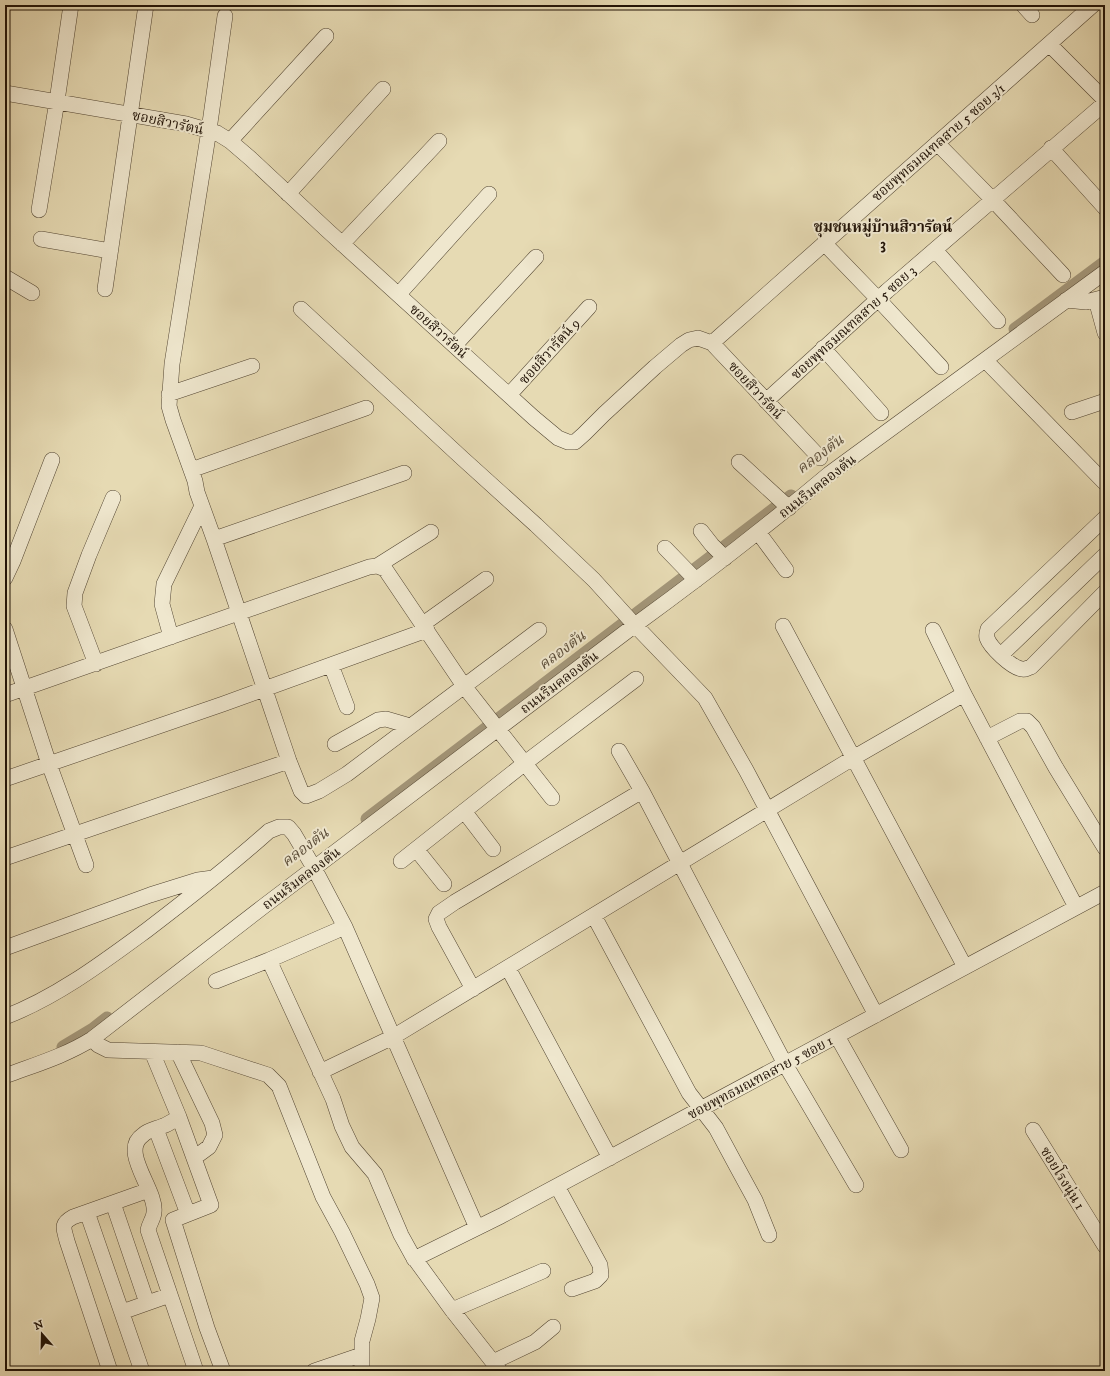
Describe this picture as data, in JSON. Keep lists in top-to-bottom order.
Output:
{
  "streets": {
    "street": [
      "ซอยสิวารัตน์",
      "ซอยพุทธมณฑลสาย 5 ซอย 3/1",
      "ซอยพุทธมณฑลสาย 5 ซอย 3",
      "ซอยสิวารัตน์ 9",
      "ถนนริมคลองตัน",
      "ซอยพุทธมณฑลสาย 5 ซอย 1",
      "ซอยโรงนุ่น 1"
    ]
  },
  "crossings": [
    ["ซอยสิวารัตน์", "ซอยพุทธมณฑลสาย 5 ซอย 3/1"],
    ["ซอยสิวารัตน์", "ซอยพุทธมณฑลสาย 5 ซอย 3"],
    ["ซอยสิวารัตน์", "ซอยสิวารัตน์ 9"]
  ],
  "districts": ["ชุมชนหมู่บ้านสิวารัตน์ 3"],
  "water": ["คลองตัน"],
  "north": "top"
}
